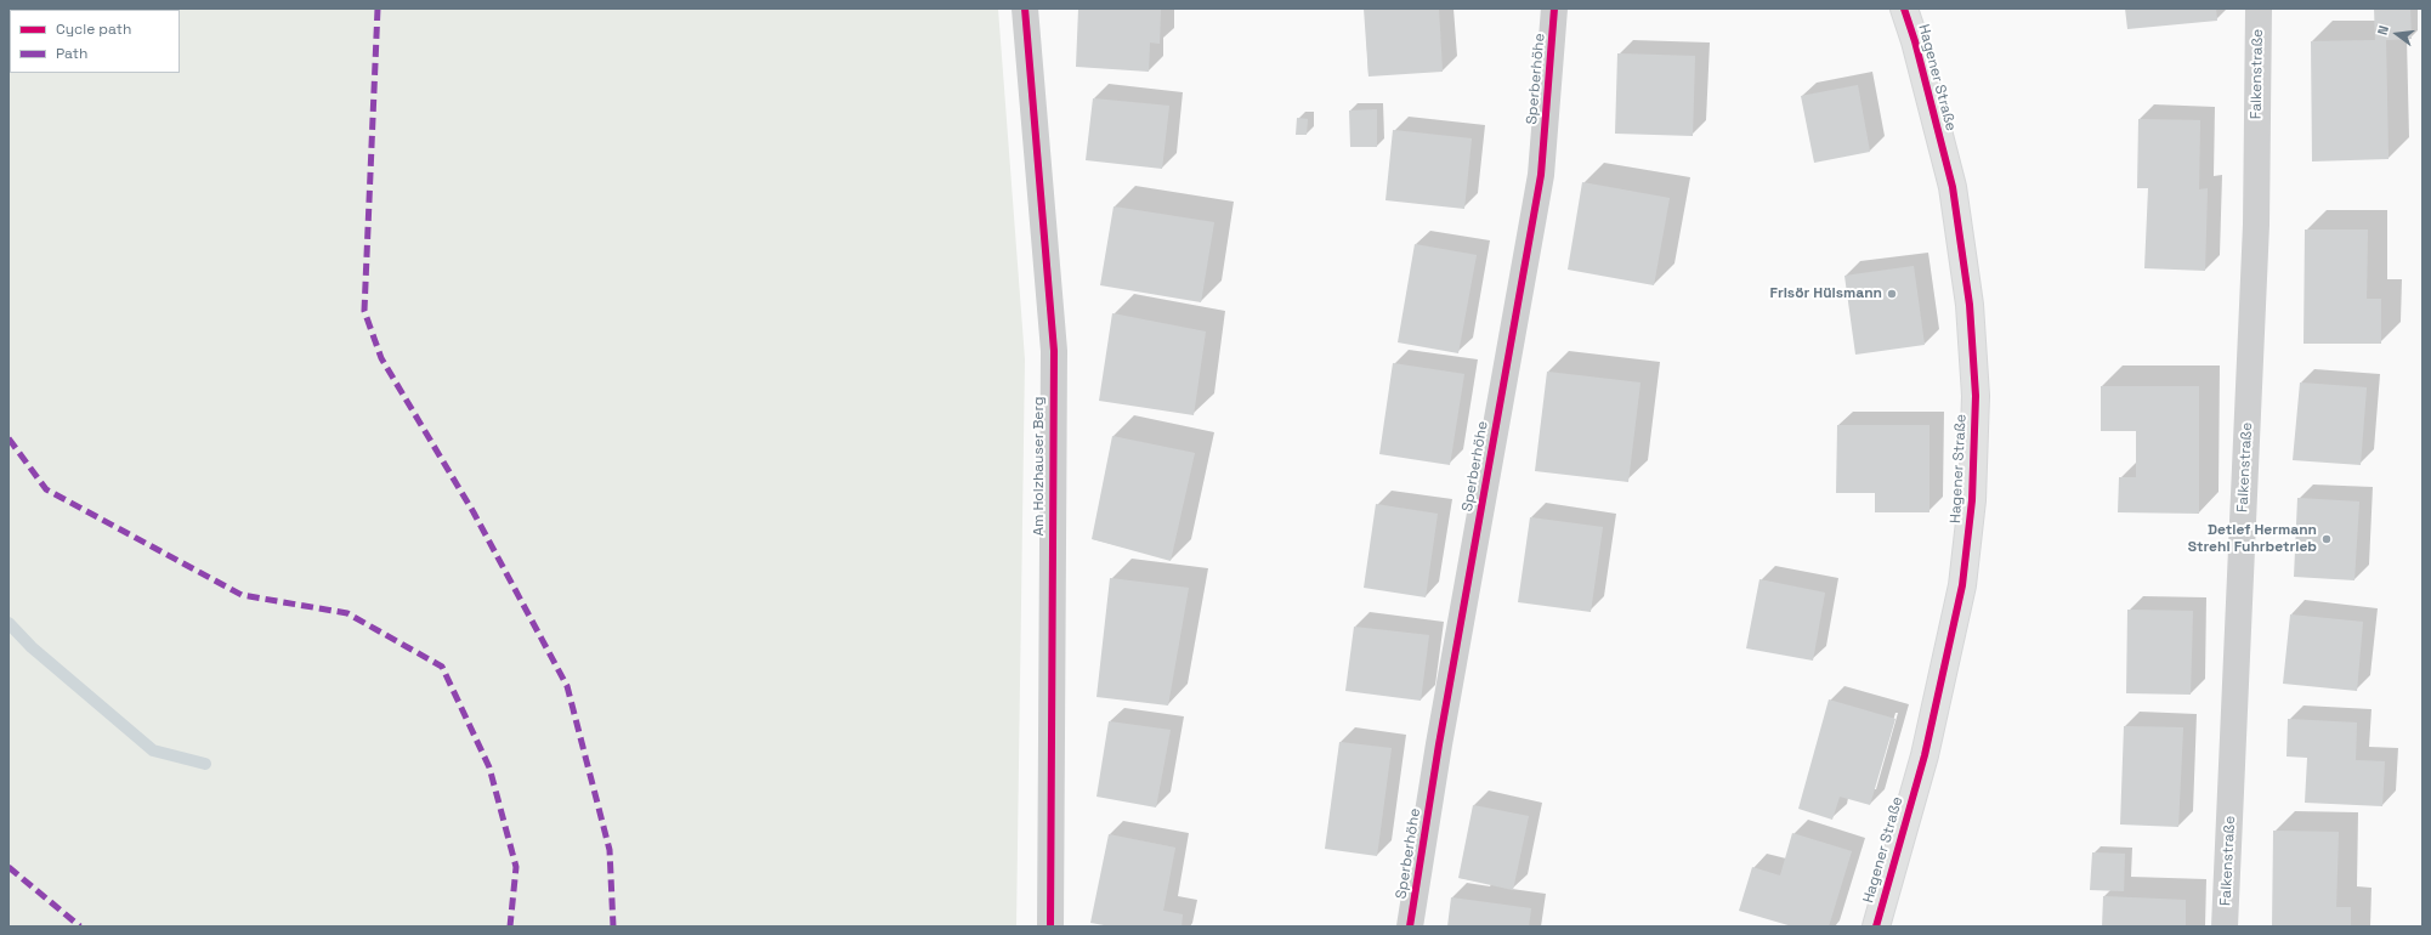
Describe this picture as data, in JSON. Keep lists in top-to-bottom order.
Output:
{
  "streets": {
    "main road": ["Hagener Straße"],
    "street": ["Falkenstraße", "Sperberhöhe", "Am Holzhauser Berg"]
  },
  "places": ["Frisör Hülsmann", "Detlef Hermann Strehl Fuhrbetrieb"],
  "legend": ["Cycle path", "Path"],
  "north": "left"
}
